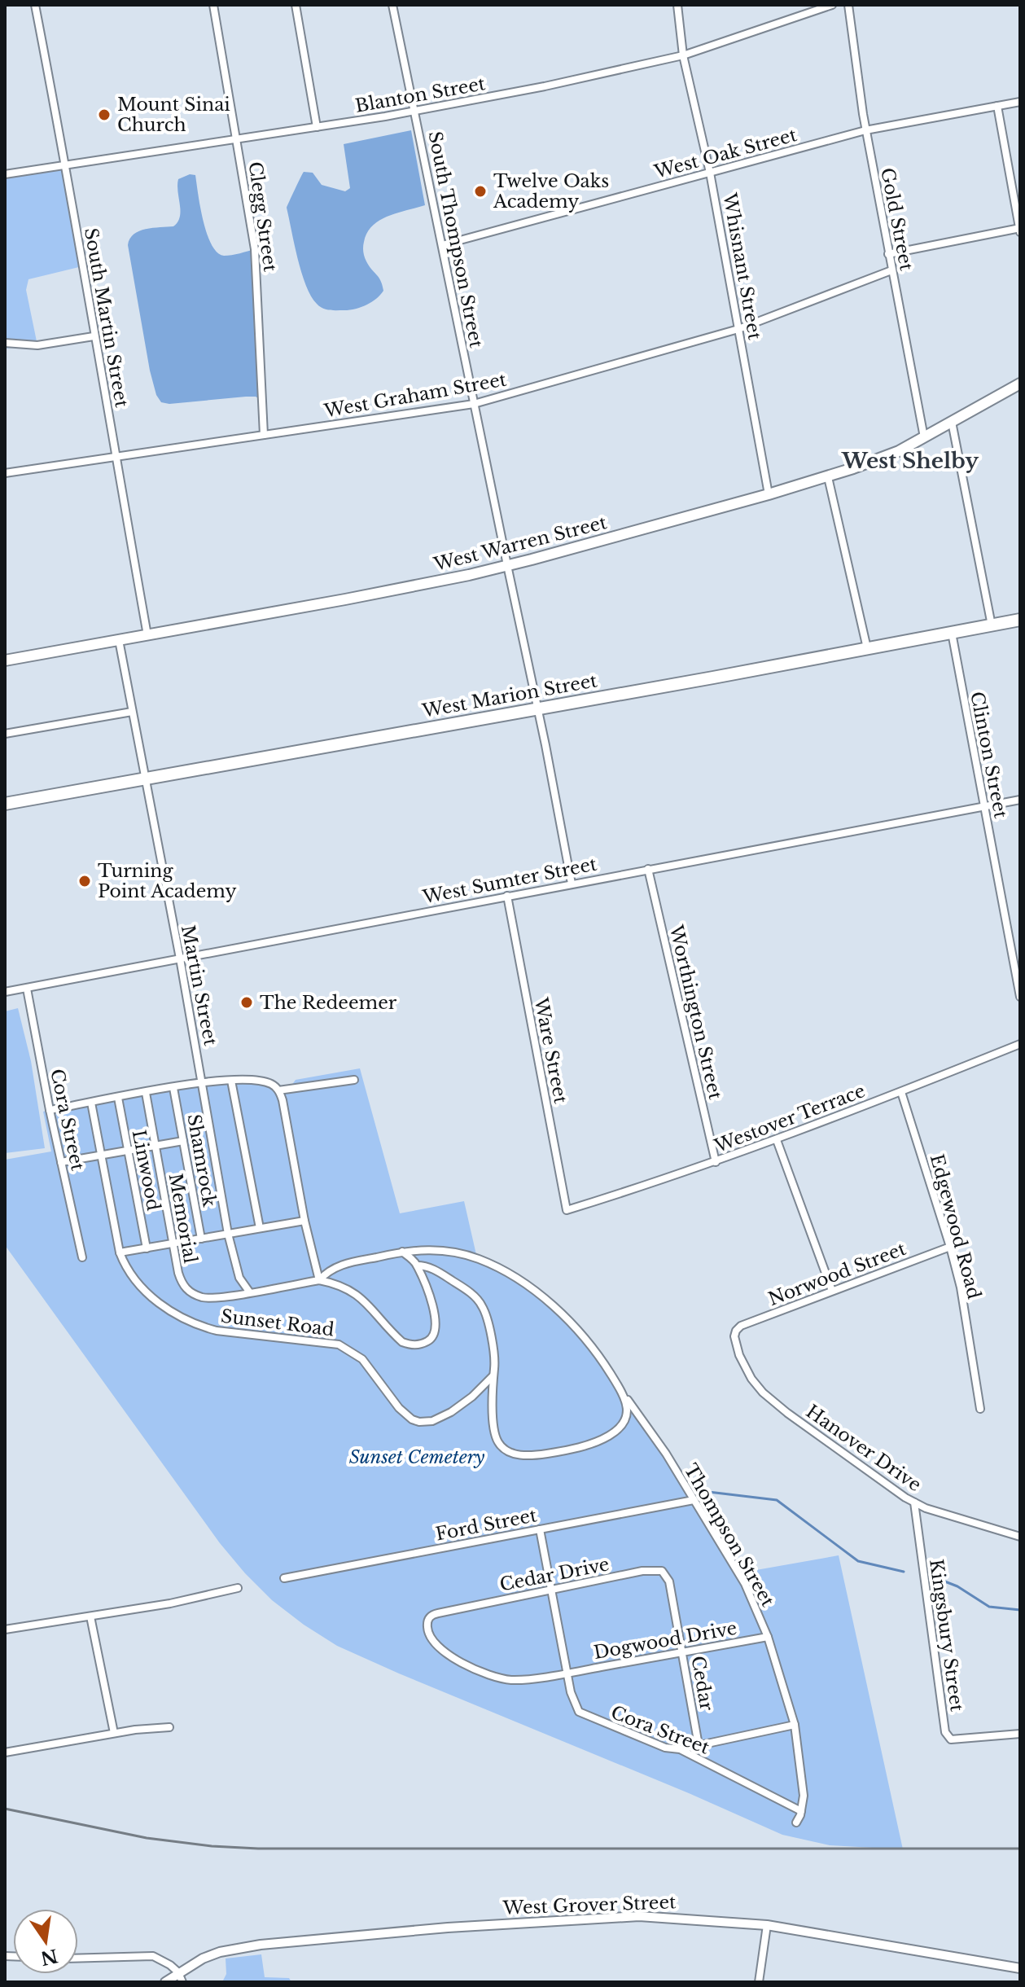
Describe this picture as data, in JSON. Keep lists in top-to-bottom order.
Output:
{
  "streets": {
    "main road": ["West Warren Street", "West Marion Street"],
    "street": [
      "Blanton Street",
      "West Oak Street",
      "Clegg Street",
      "Gold Street",
      "South Thompson Street",
      "Whisnant Street",
      "South Martin Street",
      "West Graham Street",
      "Clinton Street",
      "West Sumter Street",
      "Martin Street",
      "Worthington Street",
      "Ware Street",
      "Westover Terrace",
      "Cora Street",
      "Shamrock",
      "Linwood",
      "Memorial",
      "Edgewood Road",
      "Norwood Street",
      "Sunset Road",
      "Hanover Drive",
      "Ford Street",
      "Thompson Street",
      "Cedar Drive",
      "Kingsbury Street",
      "Dogwood Drive",
      "Cedar",
      "West Grover Street"
    ]
  },
  "crossings": [
    ["Blanton Street", "Clegg Street"],
    ["Blanton Street", "South Thompson Street"],
    ["Blanton Street", "Whisnant Street"],
    ["Blanton Street", "South Martin Street"],
    ["West Oak Street", "Gold Street"],
    ["West Oak Street", "South Thompson Street"],
    ["West Oak Street", "Whisnant Street"],
    ["Clegg Street", "West Graham Street"],
    ["Gold Street", "West Graham Street"],
    ["Gold Street", "West Warren Street"],
    ["South Thompson Street", "West Graham Street"],
    ["South Thompson Street", "West Warren Street"],
    ["South Thompson Street", "West Marion Street"],
    ["South Thompson Street", "West Sumter Street"],
    ["Whisnant Street", "West Graham Street"],
    ["Whisnant Street", "West Warren Street"],
    ["South Martin Street", "West Graham Street"],
    ["South Martin Street", "West Warren Street"],
    ["West Marion Street", "Clinton Street"],
    ["West Marion Street", "Martin Street"],
    ["Clinton Street", "West Sumter Street"],
    ["West Sumter Street", "Martin Street"],
    ["West Sumter Street", "Worthington Street"],
    ["West Sumter Street", "Ware Street"],
    ["West Sumter Street", "Cora Street"],
    ["Martin Street", "Memorial"],
    ["Worthington Street", "Westover Terrace"],
    ["Ware Street", "Westover Terrace"],
    ["Westover Terrace", "Edgewood Road"],
    ["Cora Street", "Ford Street"],
    ["Cora Street", "Thompson Street"],
    ["Cora Street", "Cedar Drive"],
    ["Cora Street", "Dogwood Drive"],
    ["Memorial", "Thompson Street"],
    ["Edgewood Road", "Norwood Street"],
    ["Norwood Street", "Hanover Drive"],
    ["Sunset Road", "Thompson Street"],
    ["Hanover Drive", "Kingsbury Street"],
    ["Ford Street", "Thompson Street"],
    ["Thompson Street", "Dogwood Drive"],
    ["Cedar Drive", "Dogwood Drive"],
    ["Cedar Drive", "Cedar"],
    ["Dogwood Drive", "Cedar"]
  ],
  "districts": ["West Shelby"],
  "parks": ["Sunset Cemetery"],
  "places": [
    "Mount Sinai Church",
    "Twelve Oaks Academy",
    "Turning Point Academy",
    "The Redeemer"
  ],
  "north": "bottom"
}
